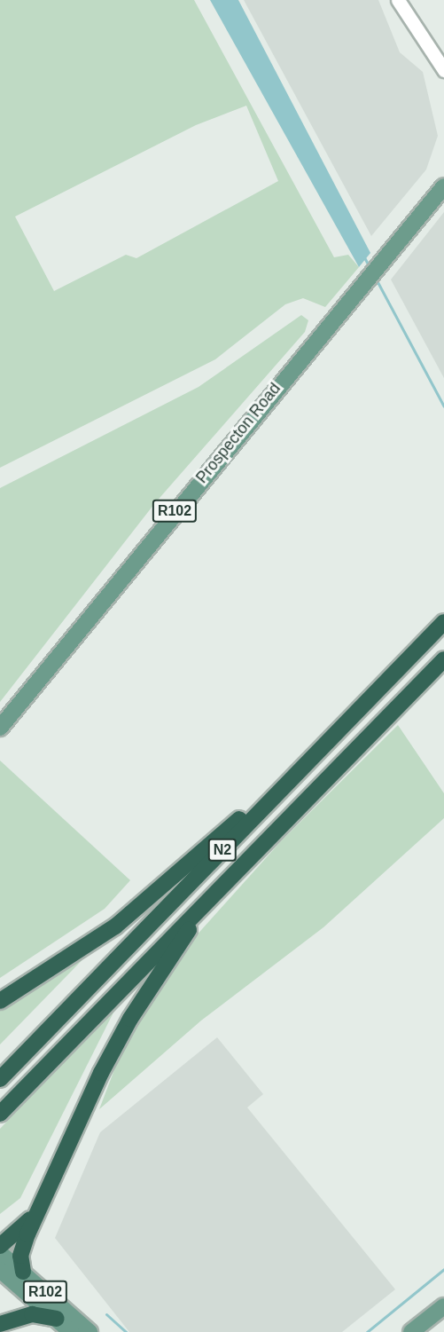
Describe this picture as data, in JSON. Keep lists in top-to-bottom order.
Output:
{
  "streets": {
    "highway": ["N2"],
    "main road": ["Prospecton Road", "R102"]
  },
  "crossings": [
    ["Prospecton Road", "R102"]
  ]
}
